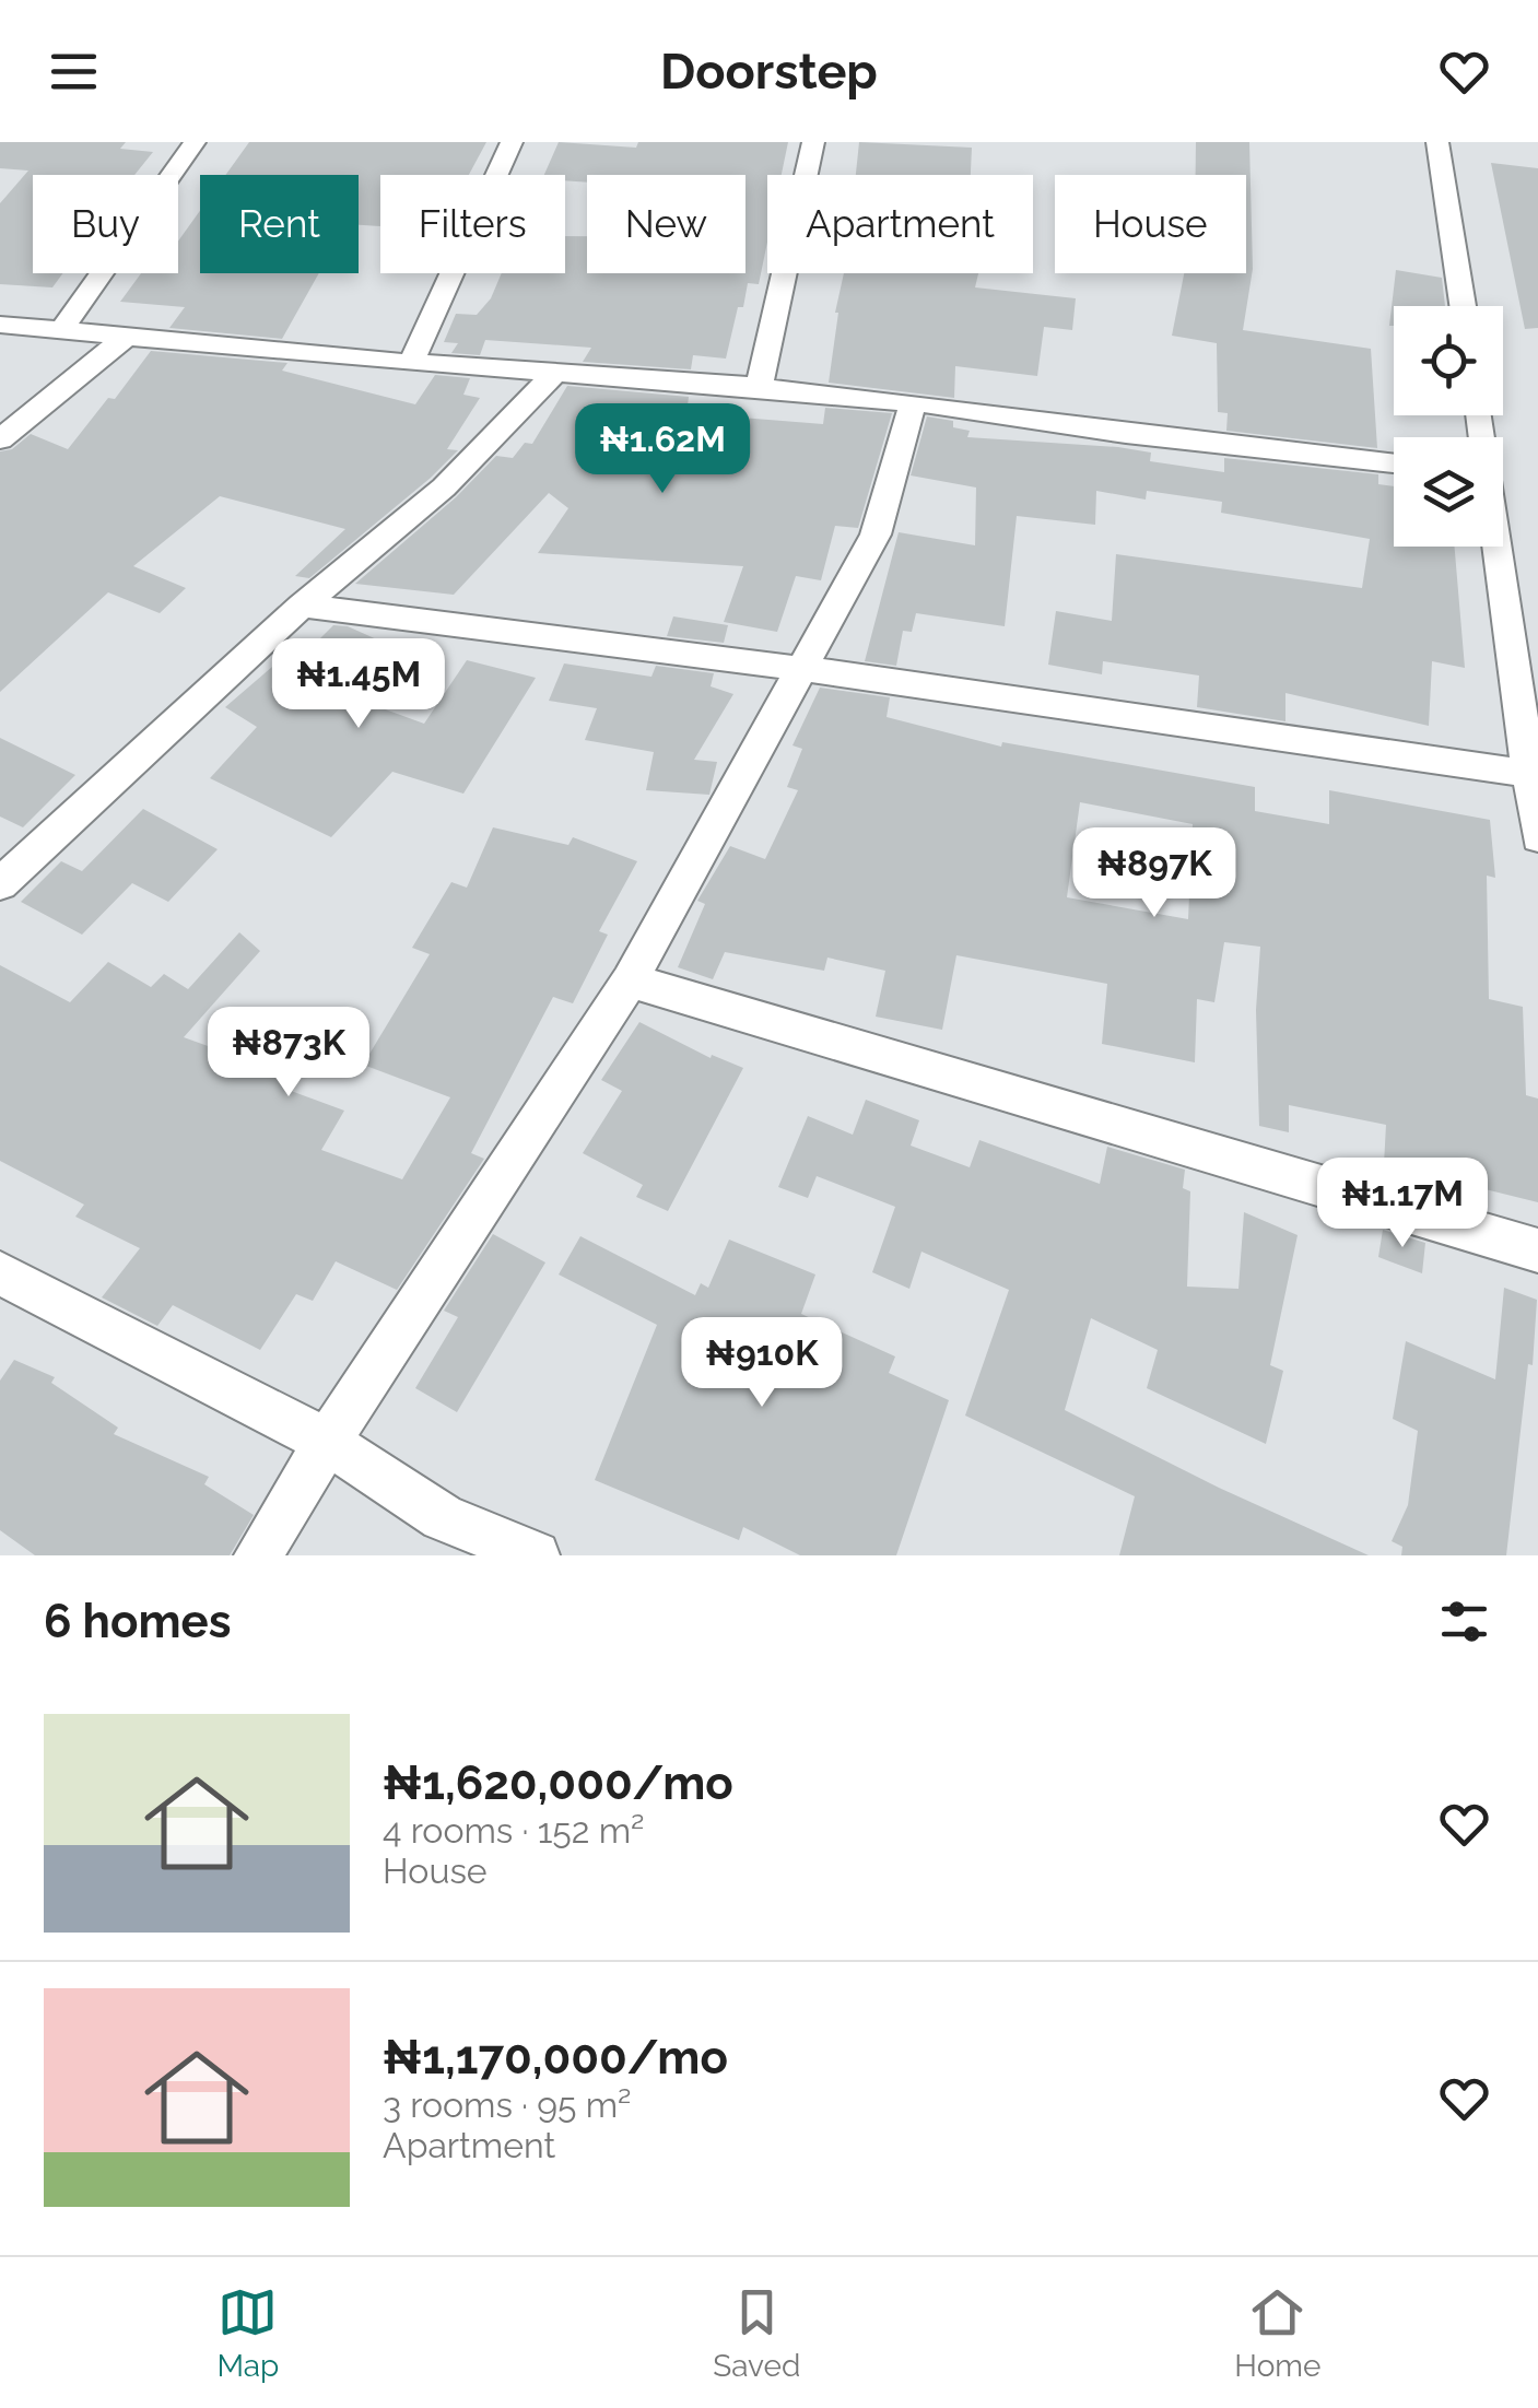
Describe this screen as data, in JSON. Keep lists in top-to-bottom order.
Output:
{
  "page": {
    "header": "Doorstep",
    "chip": [
      "Buy",
      "Rent",
      "Filters",
      "New",
      "Apartment",
      "House"
    ],
    "price": [
      "₦1.62M",
      "₦1.45M",
      "₦897K",
      "₦873K",
      "₦1.17M",
      "₦910K"
    ],
    "heading": "6 homes",
    "list": [
      {
        "name": "₦1,620,000/mo",
        "note": "4 rooms · 152 m² · House"
      },
      {
        "name": "₦1,170,000/mo",
        "note": "3 rooms · 95 m² · Apartment"
      }
    ],
    "tabs": ["Map", "Saved", "Home"]
  }
}
